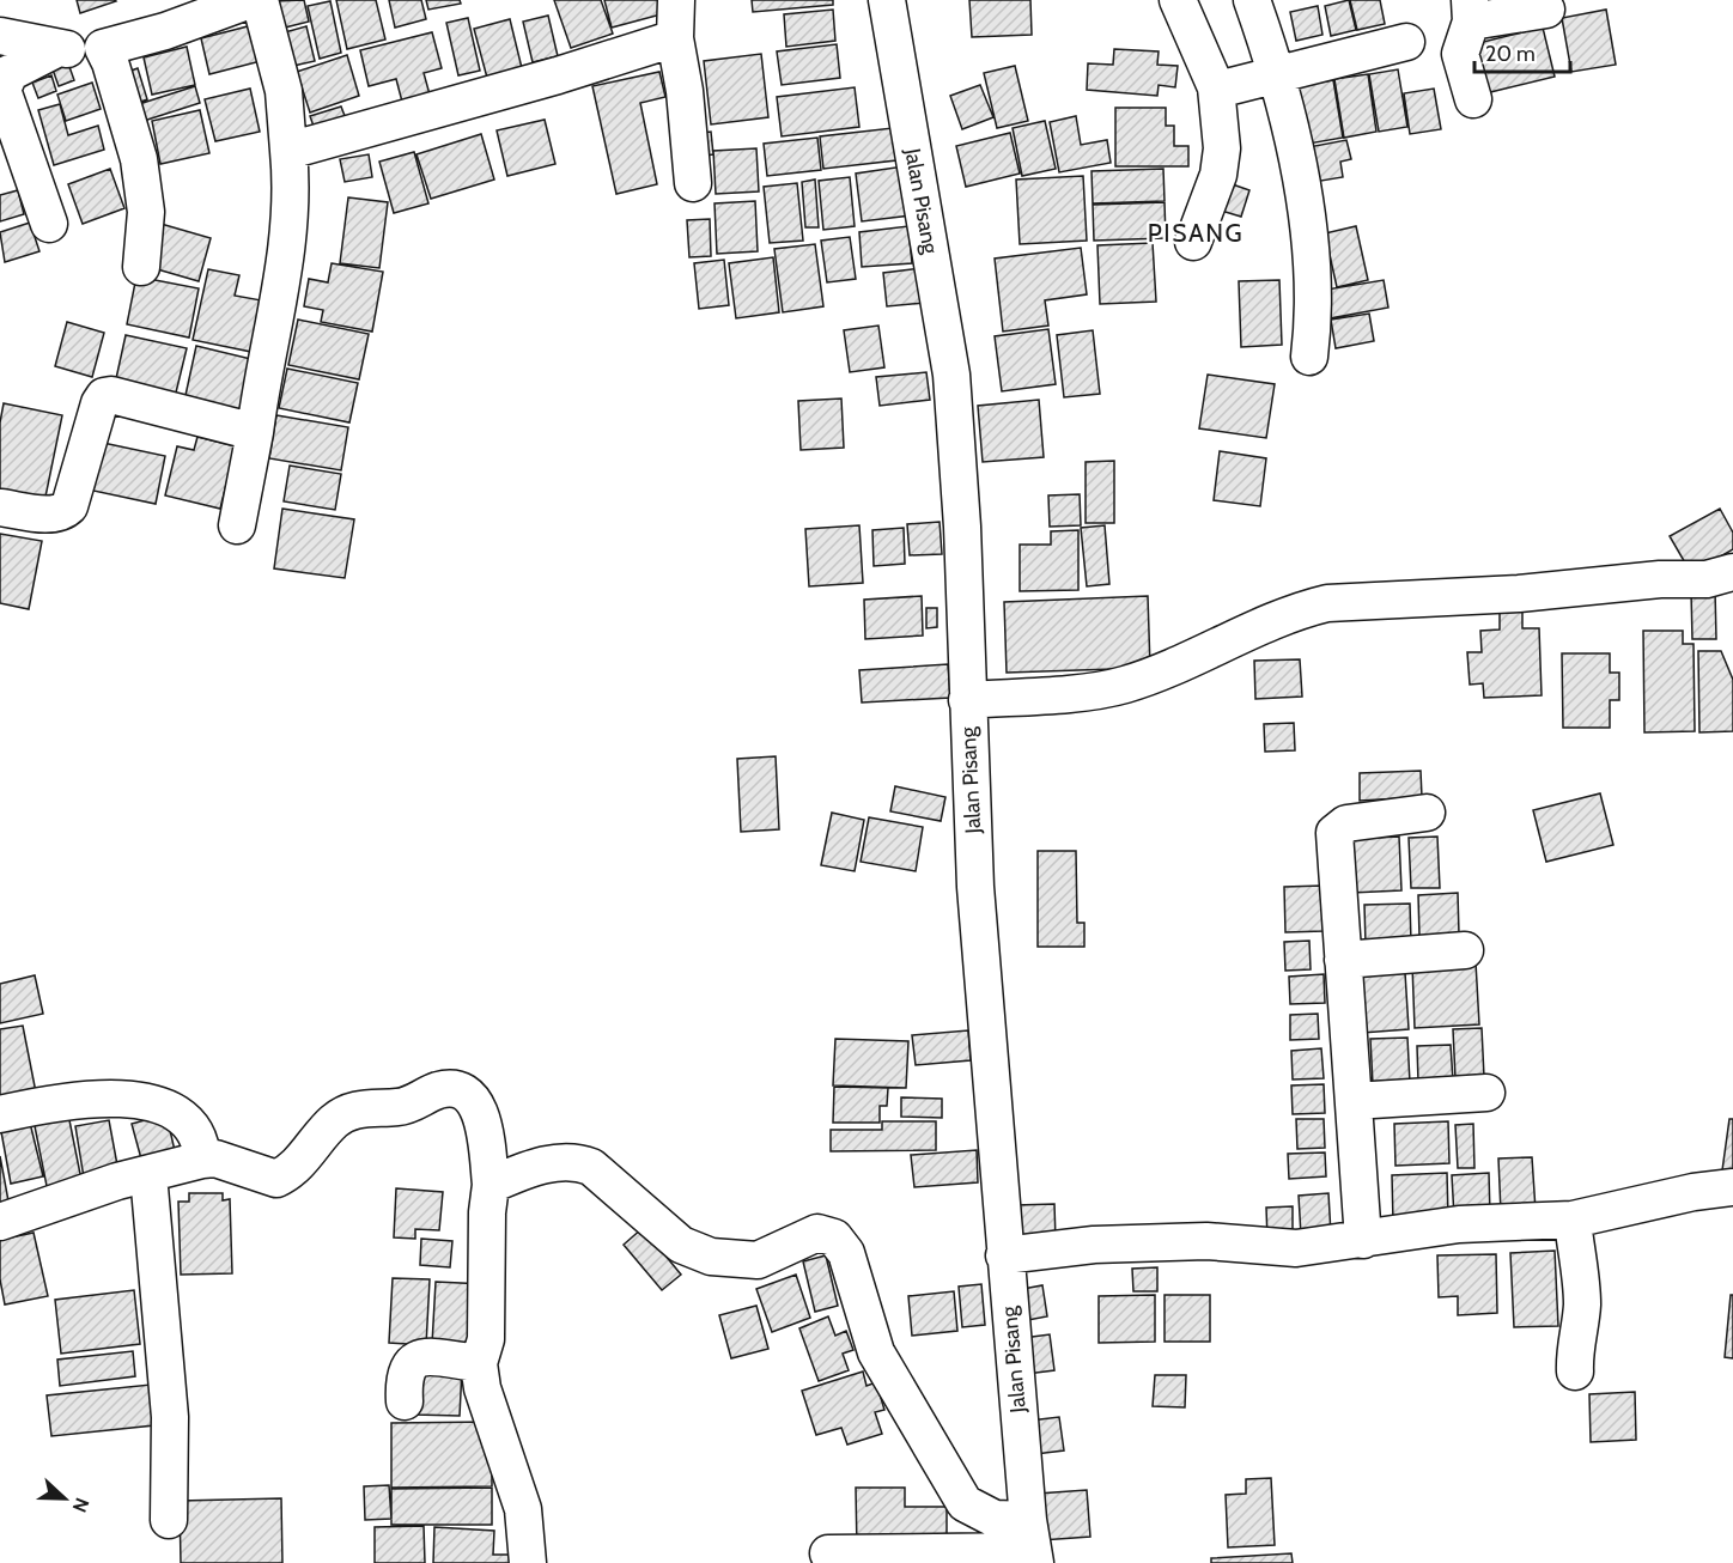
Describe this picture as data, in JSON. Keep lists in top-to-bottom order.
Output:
{
  "streets": {
    "street": ["Jalan Pisang"]
  },
  "districts": ["PISANG"],
  "scale_bar": "20 m",
  "north": "right"
}
